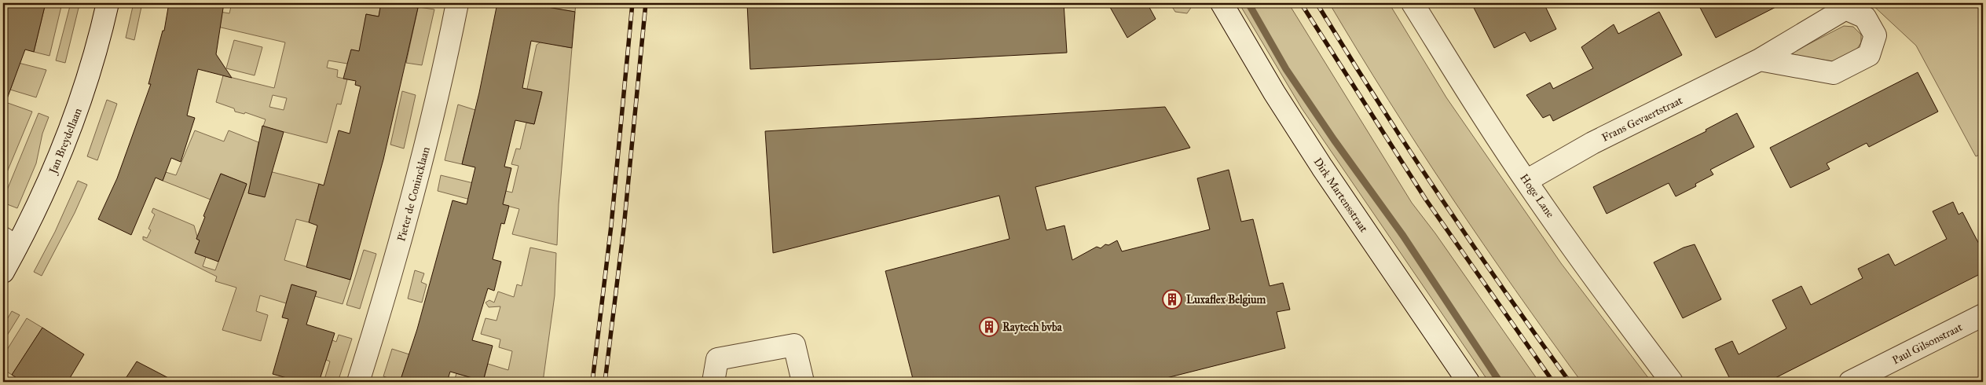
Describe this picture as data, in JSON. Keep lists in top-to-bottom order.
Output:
{
  "streets": {
    "street": [
      "Frans Gevaertstraat",
      "Jan Breydellaan",
      "Pieter de Conincklaan",
      "Dirk Martensstraat",
      "Hoge Lane",
      "Paul Gilsonstraat"
    ]
  },
  "crossings": [
    ["Frans Gevaertstraat", "Hoge Lane"]
  ],
  "places": {
    "building": ["Luxaflex Belgium", "Raytech bvba"]
  }
}
